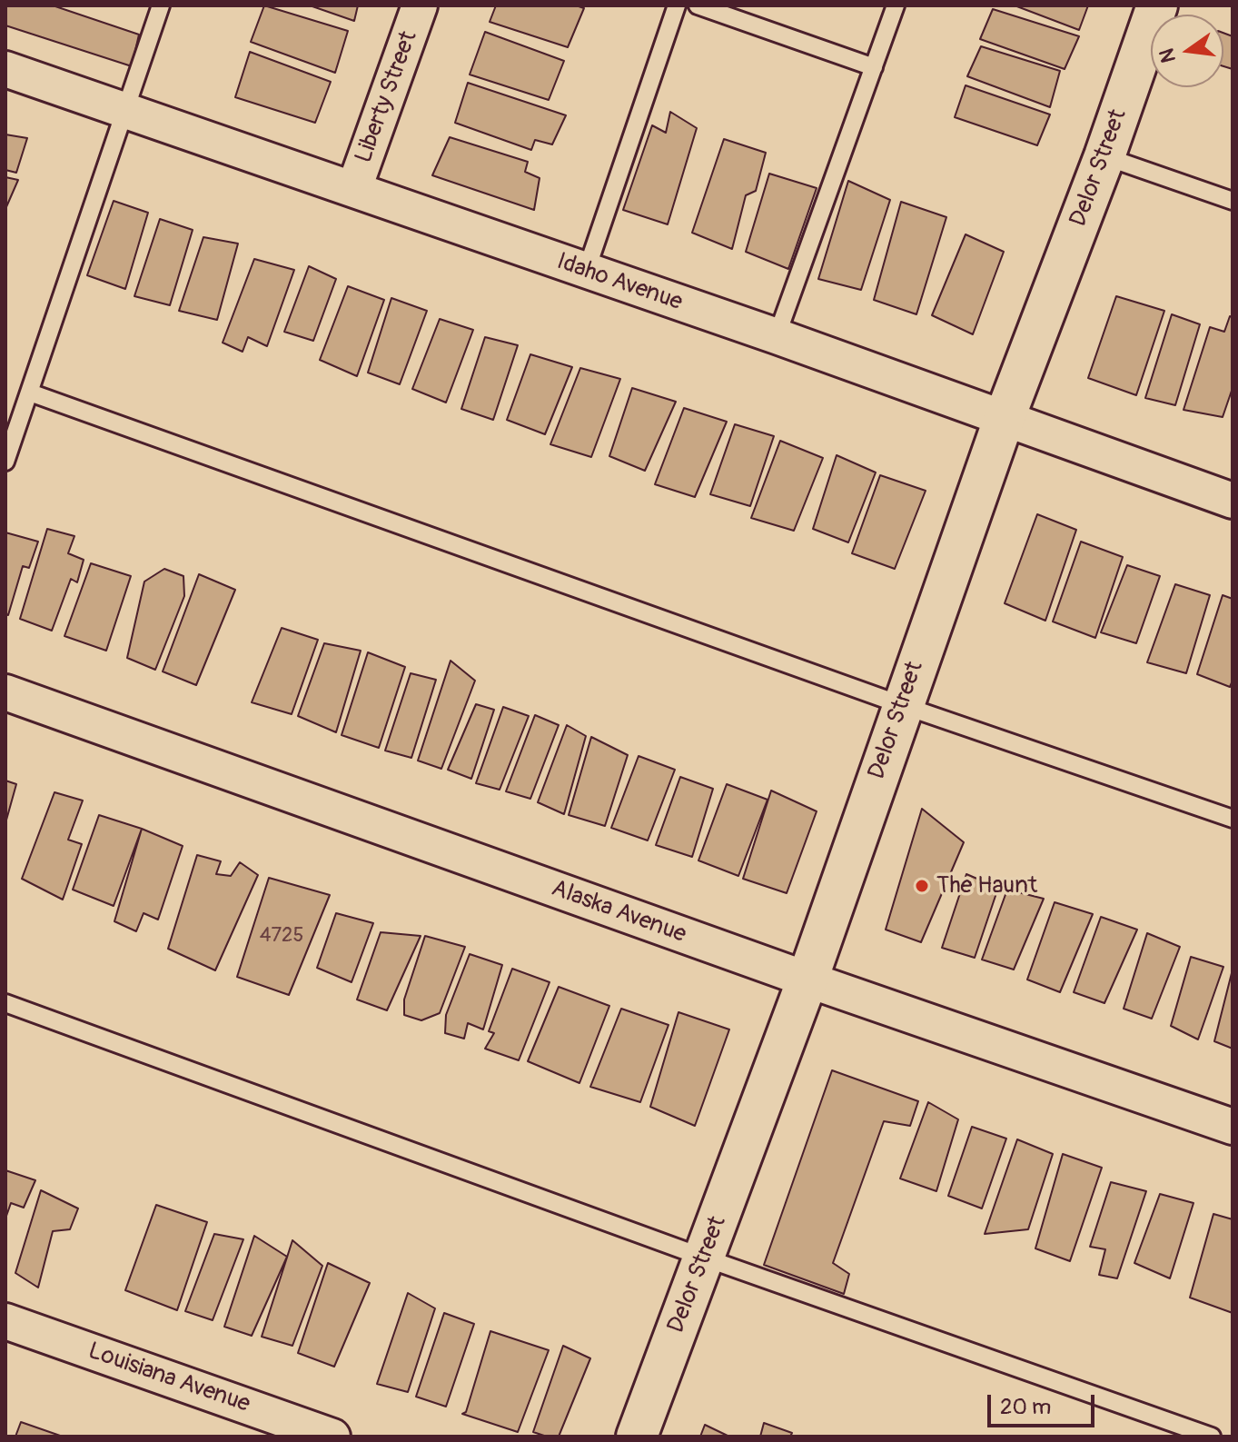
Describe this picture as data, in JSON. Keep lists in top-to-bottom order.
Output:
{
  "streets": {
    "street": [
      "Liberty Street",
      "Delor Street",
      "Idaho Avenue",
      "Alaska Avenue",
      "Louisiana Avenue"
    ]
  },
  "crossings": [
    ["Liberty Street", "Idaho Avenue"],
    ["Delor Street", "Idaho Avenue"],
    ["Delor Street", "Alaska Avenue"]
  ],
  "places": ["The Haunt"],
  "house_numbers": ["4725"],
  "scale_bar": "20 m",
  "north": "left"
}
